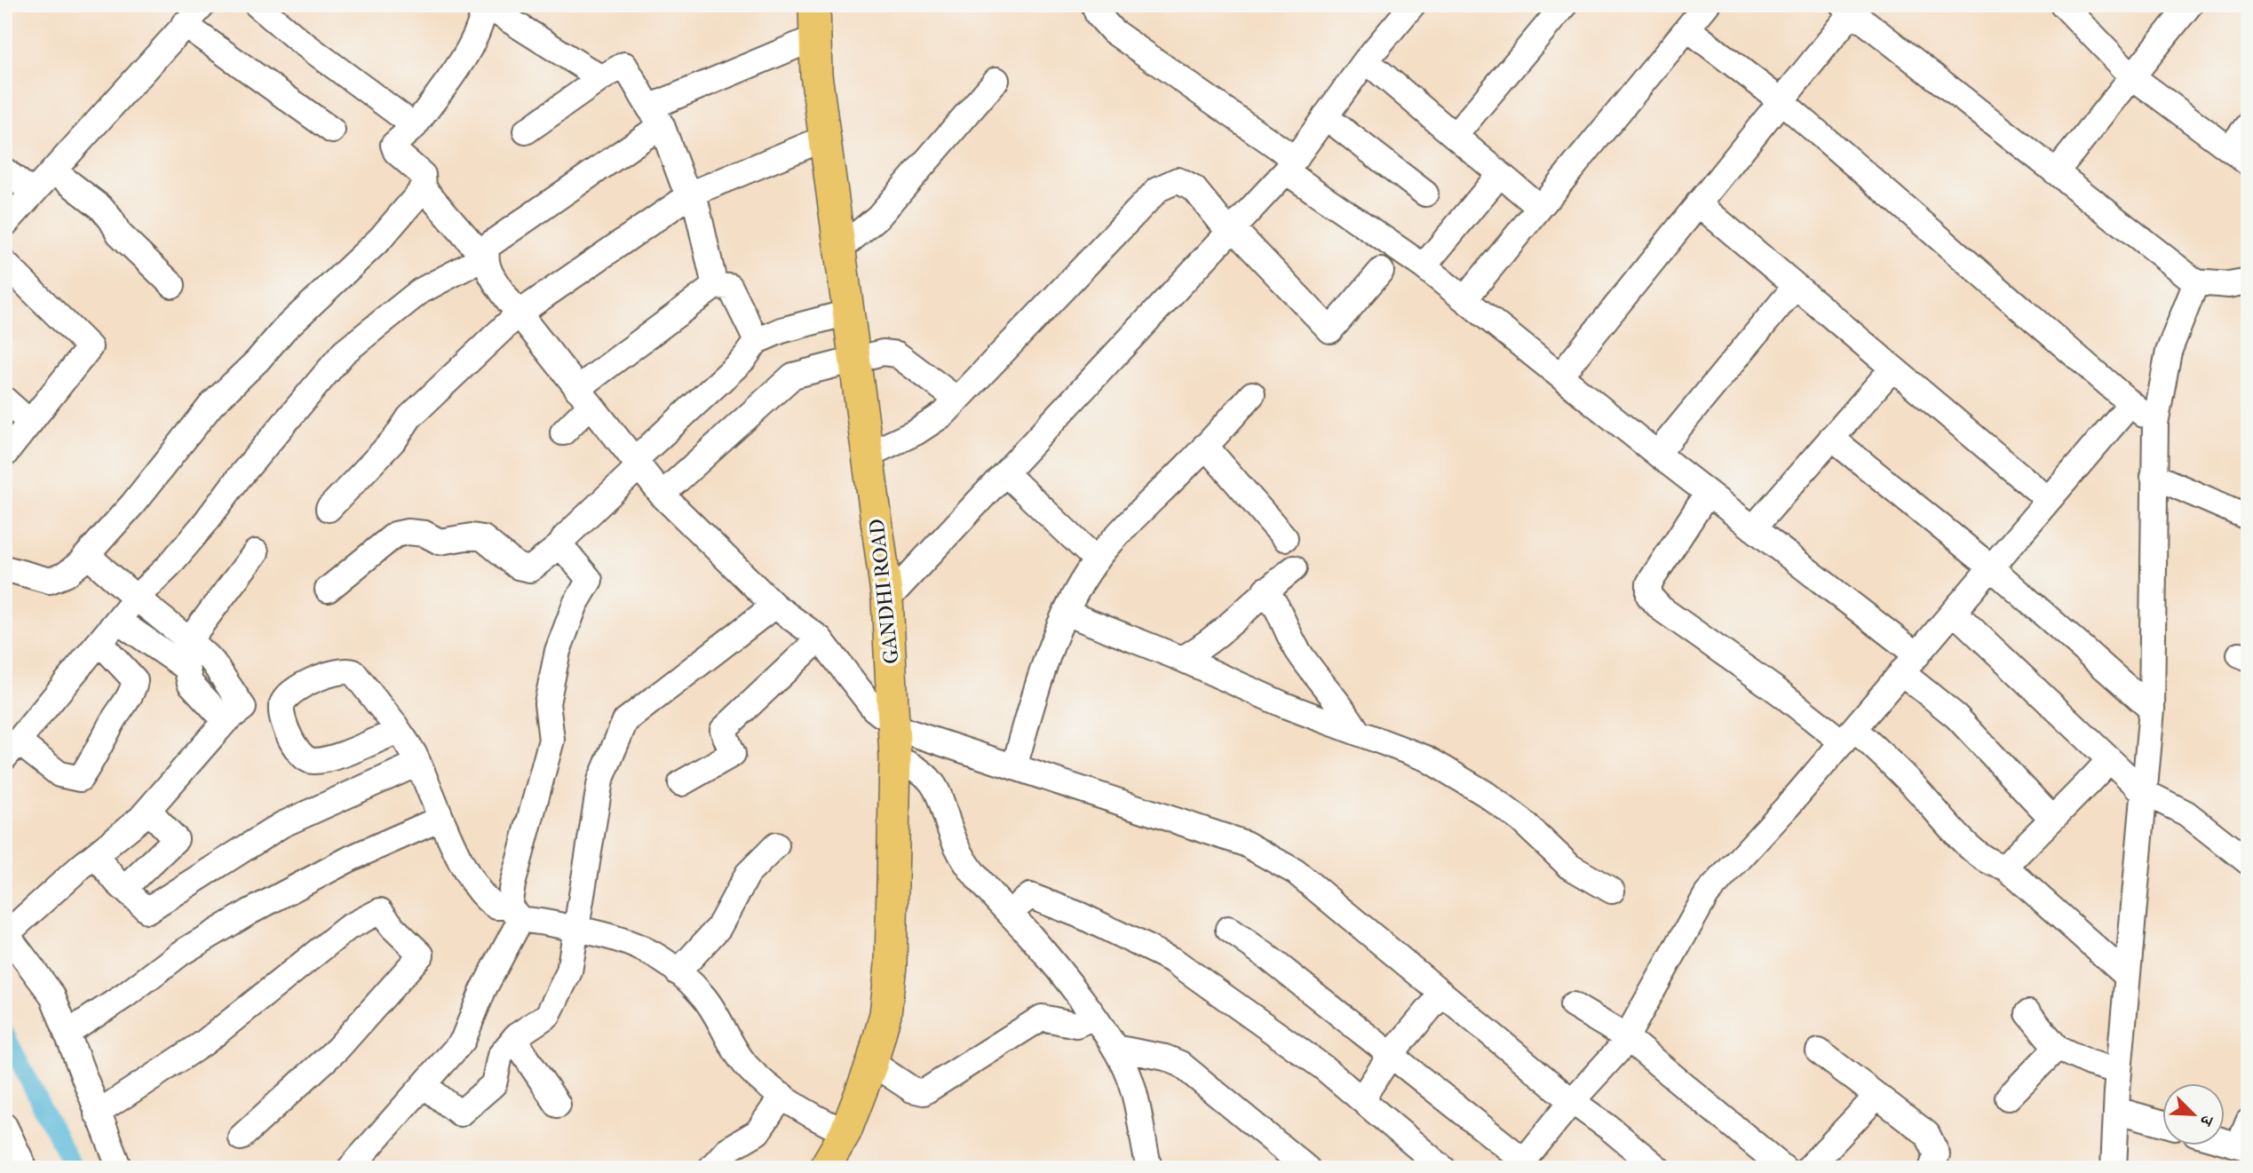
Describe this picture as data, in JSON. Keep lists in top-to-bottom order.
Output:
{
  "streets": {
    "main road": ["GANDHI ROAD"]
  },
  "north": "bottom right"
}
